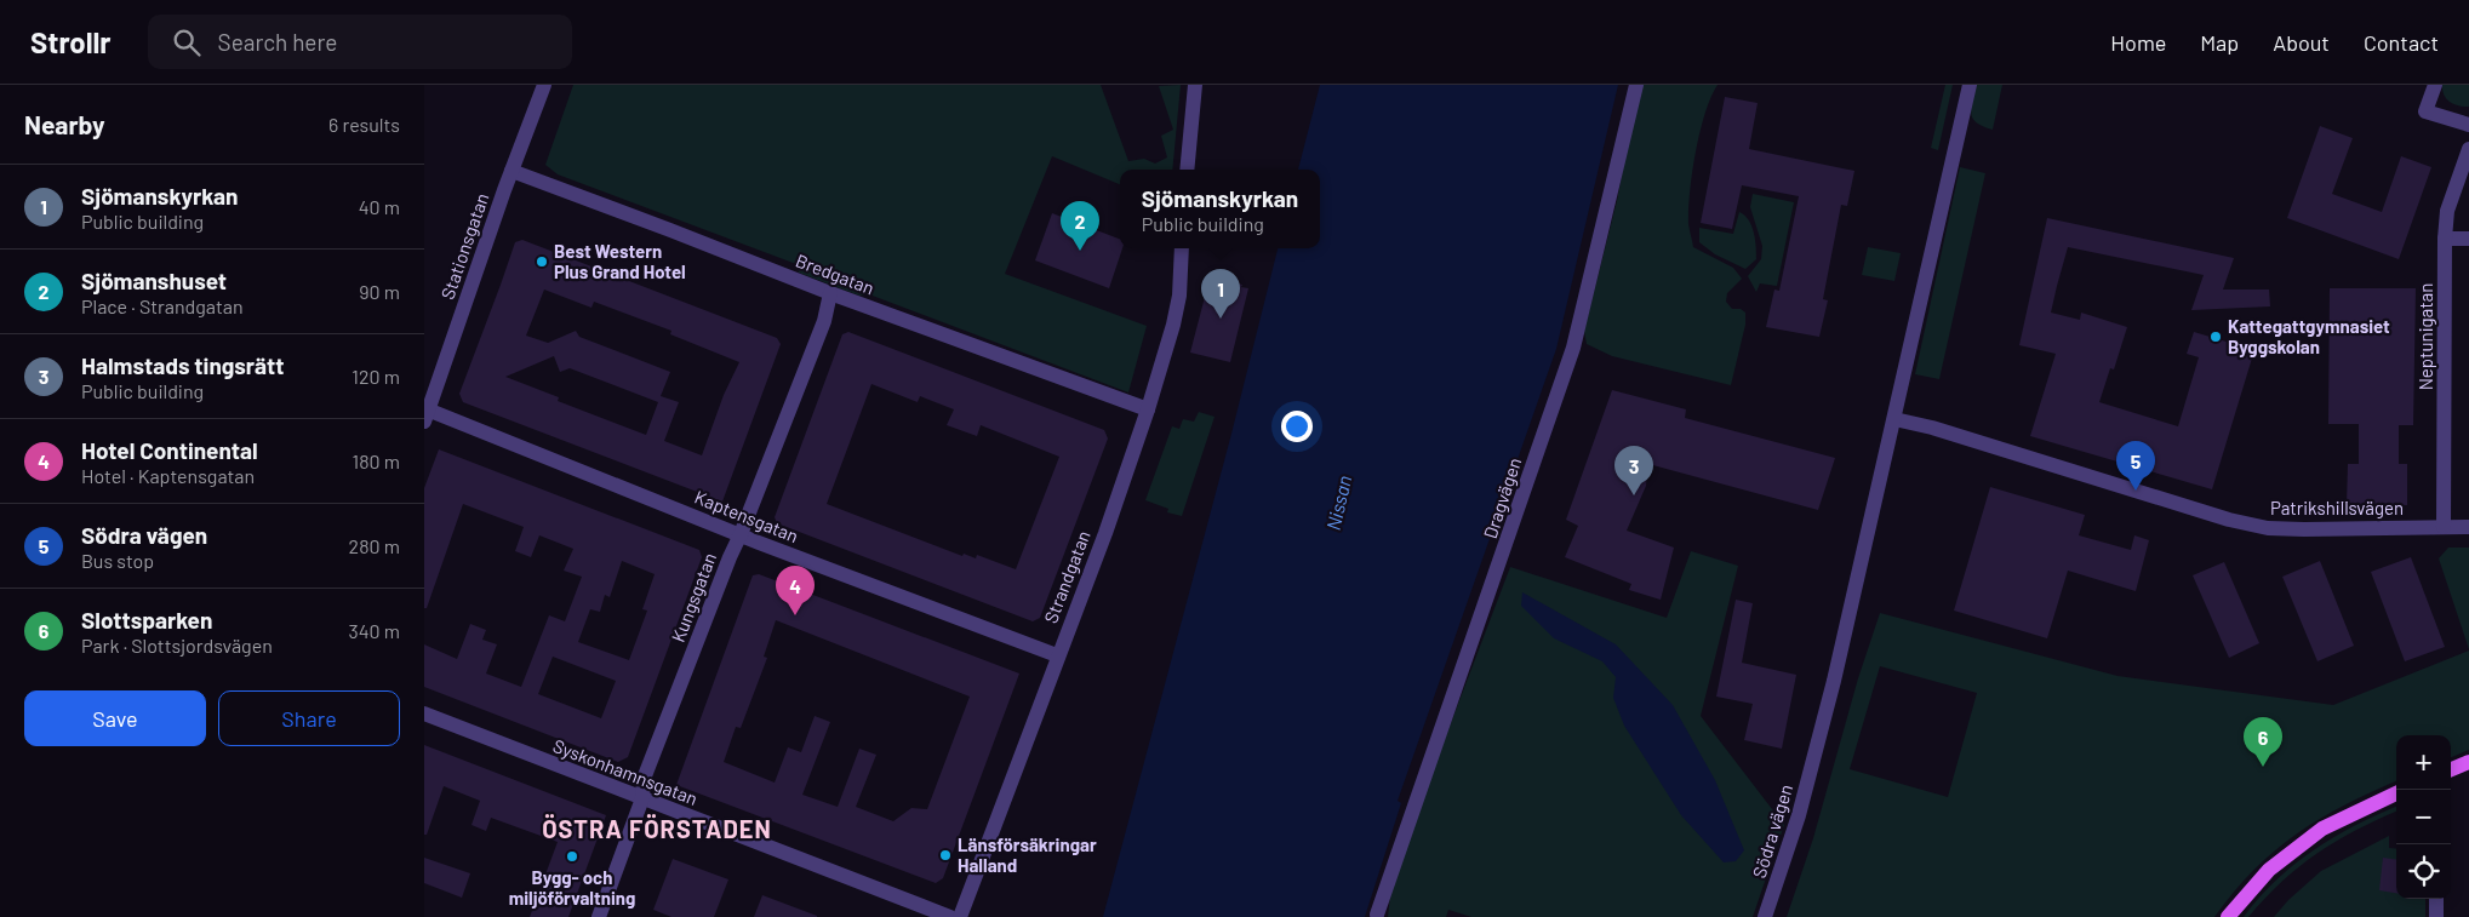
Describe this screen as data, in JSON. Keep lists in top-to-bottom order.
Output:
{
  "streets": {
    "street": [
      "Stationsgatan",
      "Bredgatan",
      "Neptunigatan",
      "Dragvägen",
      "Patrikshillsvägen",
      "Kaptensgatan",
      "Strandgatan",
      "Kungsgatan",
      "Syskonhamnsgatan",
      "Södra vägen"
    ]
  },
  "crossings": [
    ["Stationsgatan", "Bredgatan"],
    ["Stationsgatan", "Kaptensgatan"],
    ["Bredgatan", "Strandgatan"],
    ["Bredgatan", "Kungsgatan"],
    ["Neptunigatan", "Patrikshillsvägen"],
    ["Patrikshillsvägen", "Södra vägen"],
    ["Kaptensgatan", "Strandgatan"],
    ["Kaptensgatan", "Kungsgatan"],
    ["Kungsgatan", "Syskonhamnsgatan"]
  ],
  "districts": ["ÖSTRA FÖRSTADEN"],
  "water": ["Nissan"],
  "places": [
    "Best Western Plus Grand Hotel",
    "Kattegattgymnasiet Byggskolan",
    "Länsförsäkringar Halland",
    "Bygg- och miljöförvaltning"
  ],
  "page": {
    "header": "Strollr",
    "search": "Search here",
    "nav": [
      "Home",
      "Map",
      "About",
      "Contact"
    ],
    "heading": ["Nearby", "6 results"],
    "list": [
      {
        "mark": "1",
        "name": "Sjömanskyrkan",
        "note": "Public building",
        "value": "40 m"
      },
      {
        "mark": "2",
        "name": "Sjömanshuset",
        "note": "Place · Strandgatan",
        "value": "90 m"
      },
      {
        "mark": "3",
        "name": "Halmstads tingsrätt",
        "note": "Public building",
        "value": "120 m"
      },
      {
        "mark": "4",
        "name": "Hotel Continental",
        "note": "Hotel · Kaptensgatan",
        "value": "180 m"
      },
      {
        "mark": "5",
        "name": "Södra vägen",
        "note": "Bus stop",
        "value": "280 m"
      },
      {
        "mark": "6",
        "name": "Slottsparken",
        "note": "Park · Slottsjordsvägen",
        "value": "340 m"
      }
    ],
    "popup": ["Sjömanskyrkan", "Public building"],
    "pins": [
      "2",
      "1",
      "5",
      "3",
      "4",
      "6"
    ],
    "buttons": ["Save", "Share"],
    "map_buttons": ["+", "−"]
  }
}
